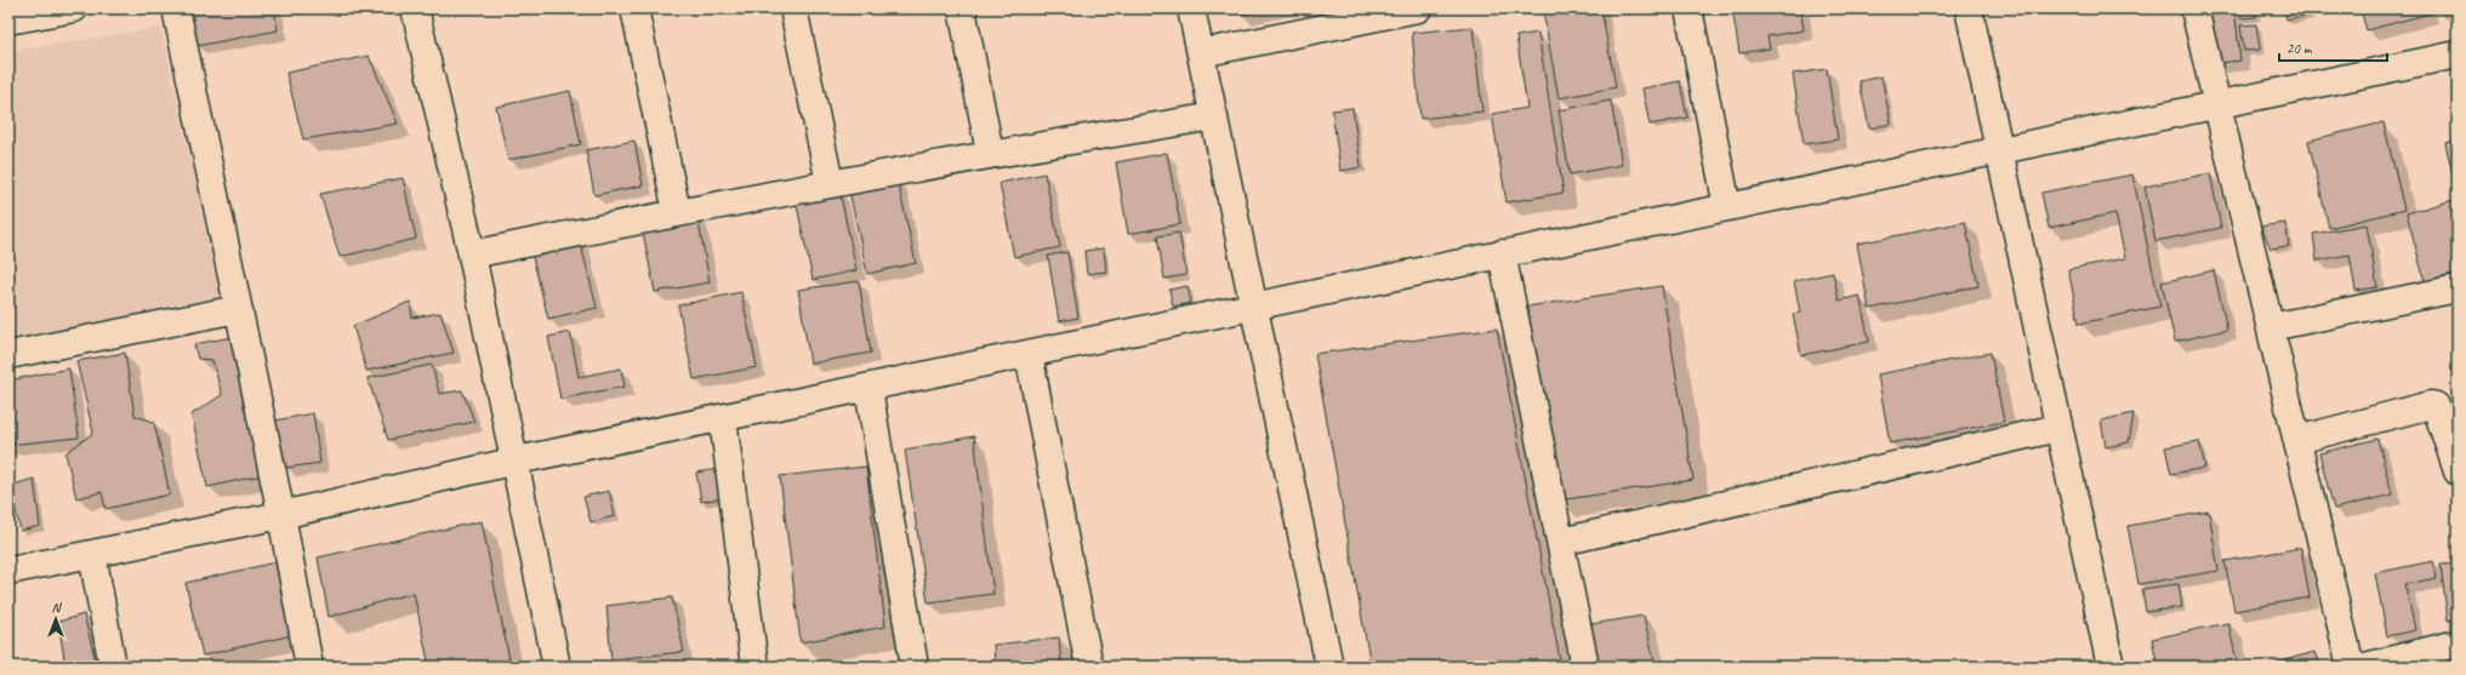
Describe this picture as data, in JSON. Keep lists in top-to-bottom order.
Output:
{
  "scale_bar": "20 m",
  "north": "top"
}
